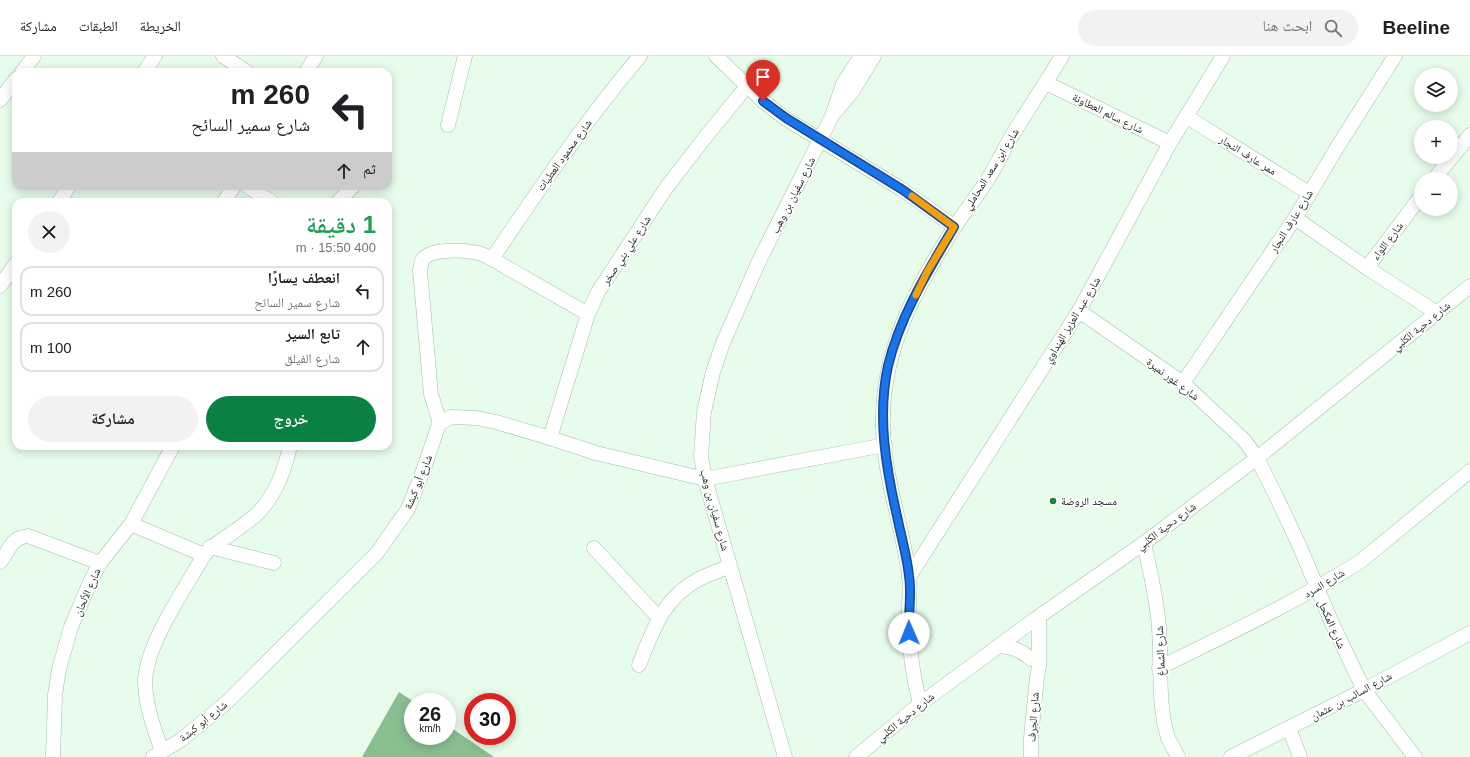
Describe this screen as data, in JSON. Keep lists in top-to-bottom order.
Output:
{
  "streets": {
    "street": [
      "شارع سالم العطاونة",
      "شارع محمود العطيات",
      "ممر عارف النجار",
      "شارع ابن سعد المحاملي",
      "شارع سفيان بن وهب",
      "شارع عارف النجار",
      "شارع اللواء",
      "شارع علي بني صخر",
      "شارع عبد العزيز الهنداوي",
      "شارع دحية الكلبي",
      "شارع غور نميرة",
      "شارع أبو كبشة",
      "شارع السرد",
      "شارع الألحان",
      "شارع المكحل",
      "شارع الشماغ",
      "شارع السائب بن عثمان",
      "شارع الجرف"
    ]
  },
  "crossings": [
    ["شارع سالم العطاونة", "شارع ابن سعد المحاملي"],
    ["شارع سالم العطاونة", "شارع عبد العزيز الهنداوي"],
    ["ممر عارف النجار", "شارع عارف النجار"],
    ["ممر عارف النجار", "شارع عبد العزيز الهنداوي"],
    ["شارع ابن سعد المحاملي", "شارع عبد العزيز الهنداوي"],
    ["شارع ابن سعد المحاملي", "شارع دحية الكلبي"],
    ["شارع عارف النجار", "شارع اللواء"],
    ["شارع عارف النجار", "شارع غور نميرة"],
    ["شارع اللواء", "شارع دحية الكلبي"],
    ["شارع عبد العزيز الهنداوي", "شارع غور نميرة"],
    ["شارع دحية الكلبي", "شارع غور نميرة"],
    ["شارع دحية الكلبي", "شارع المكحل"],
    ["شارع دحية الكلبي", "شارع الشماغ"],
    ["شارع دحية الكلبي", "شارع الجرف"],
    ["شارع غور نميرة", "شارع المكحل"],
    ["شارع السرد", "شارع المكحل"],
    ["شارع السرد", "شارع الشماغ"],
    ["شارع المكحل", "شارع السائب بن عثمان"]
  ],
  "places": ["مسجد الروضة"],
  "page": {
    "header": "Beeline",
    "search": "ابحث هنا",
    "nav": ["الخريطة", "الطبقات", "مشاركة"],
    "map_buttons": ["+", "−"],
    "turn": ["260 m", "شارع سمير السائح"],
    "then": "ثم",
    "heading": ["1 دقيقة", "400 m · 15:50"],
    "list": [
      {
        "name": "انعطف يسارًا",
        "note": "شارع سمير السائح",
        "value": "260 m"
      },
      {
        "name": "تابع السير",
        "note": "شارع الفيلق",
        "value": "100 m"
      }
    ],
    "buttons": ["خروج", "مشاركة"],
    "speed": "26 km/h",
    "limit": "30"
  }
}
